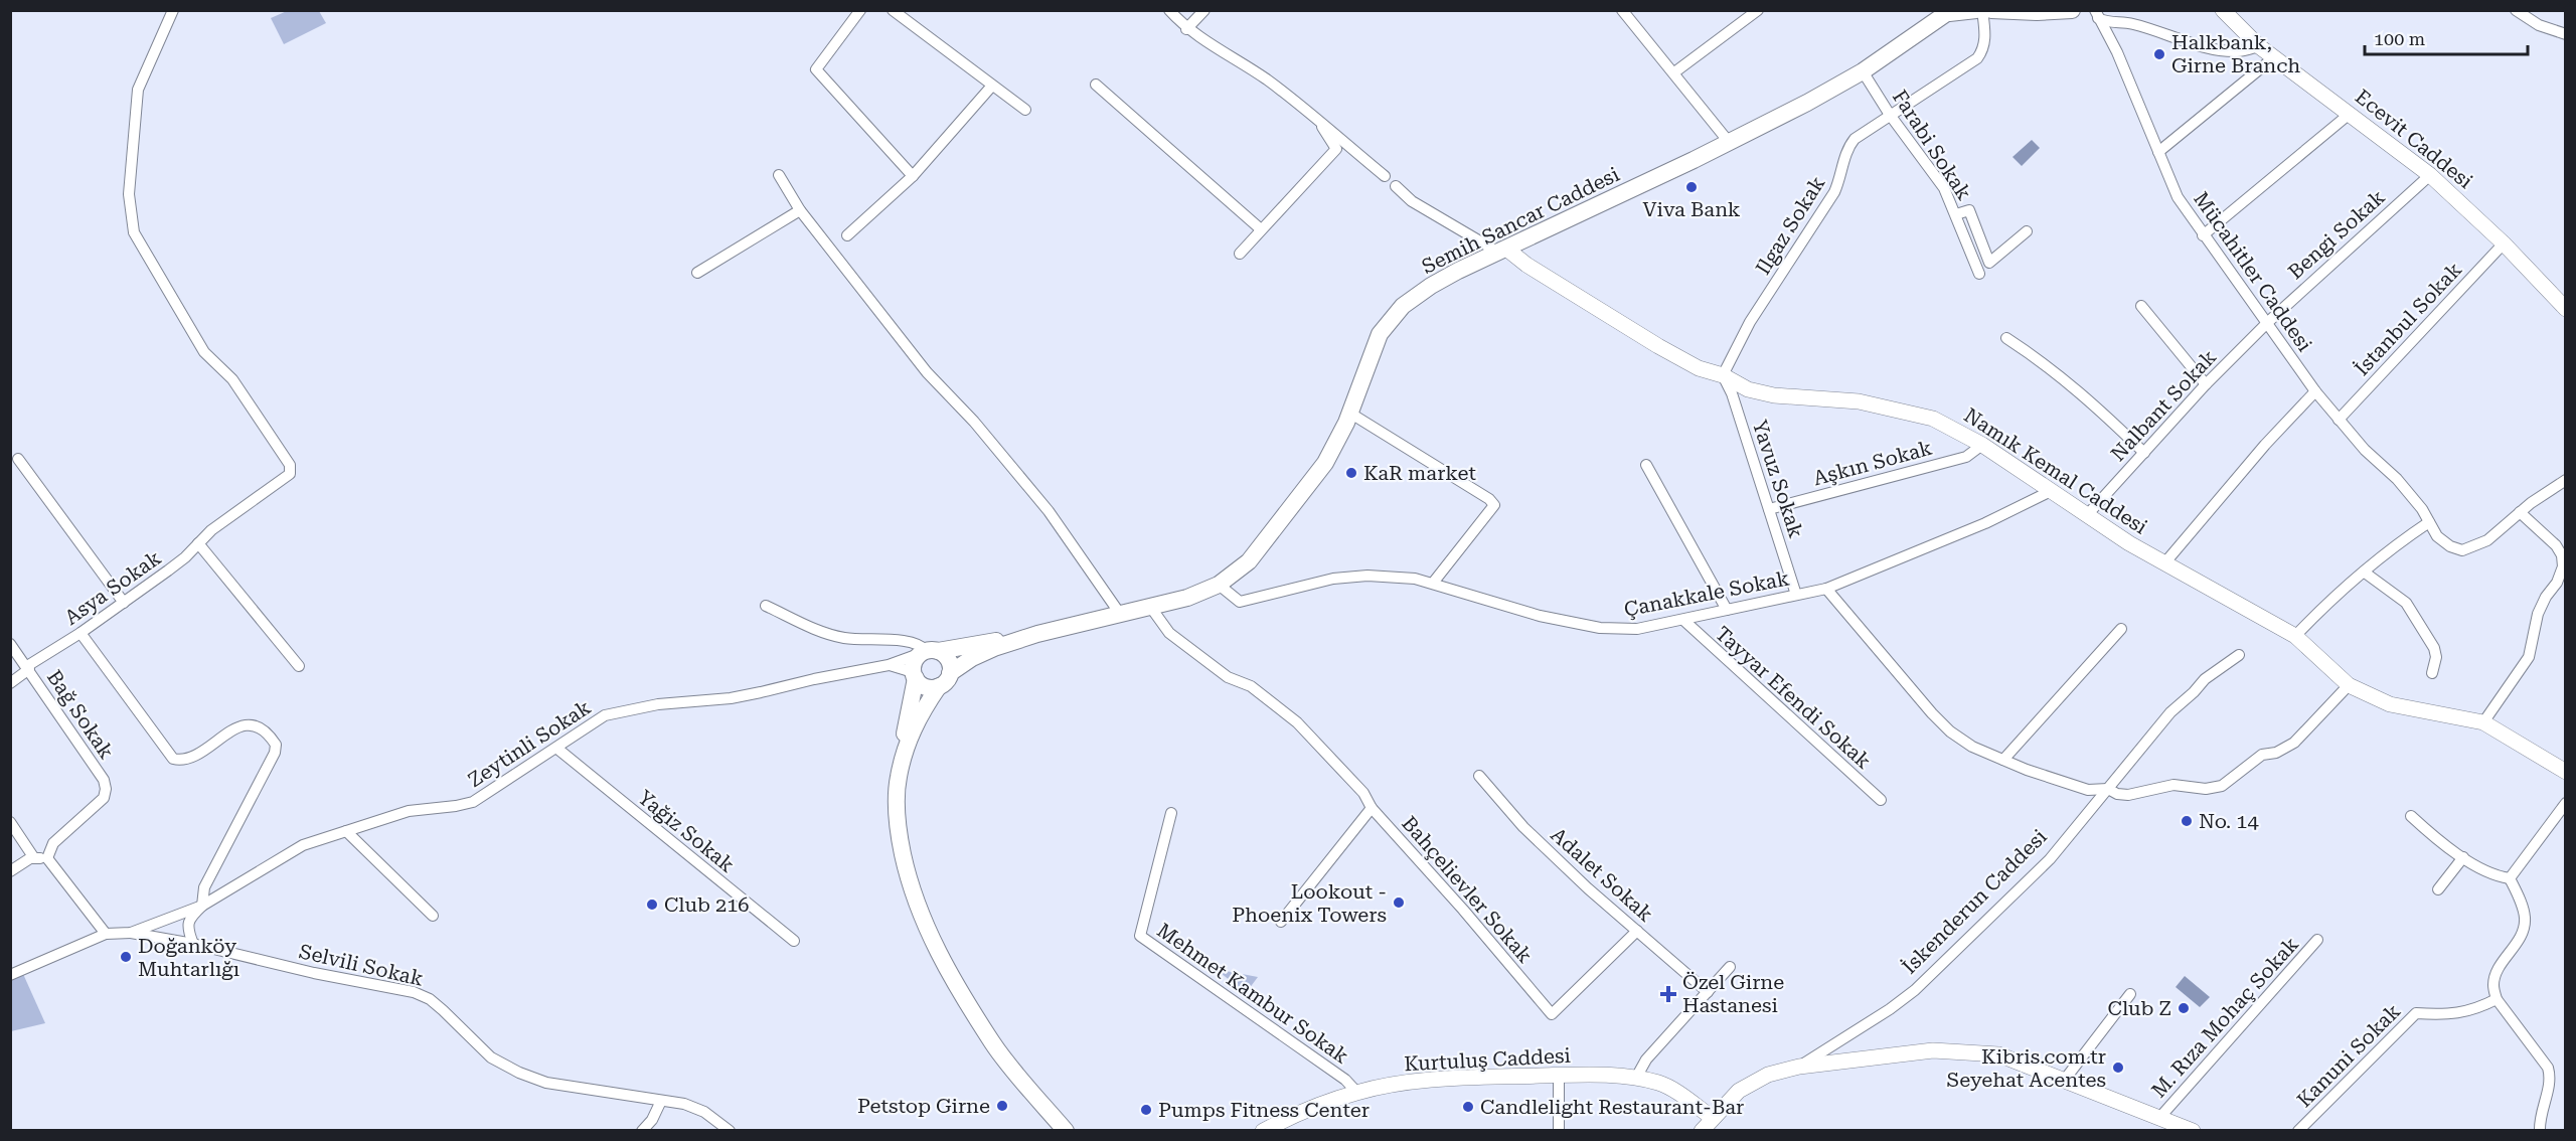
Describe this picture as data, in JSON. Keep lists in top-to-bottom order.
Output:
{
  "streets": {
    "main road": ["Semih Sancar Caddesi"],
    "street": [
      "Ecevit Caddesi",
      "Farabi Sokak",
      "Ilgaz Sokak",
      "Bengi Sokak",
      "Mücahitler Caddesi",
      "İstanbul Sokak",
      "Nalbant Sokak",
      "Aşkın Sokak",
      "Namık Kemal Caddesi",
      "Yavuz Sokak",
      "Asya Sokak",
      "Çanakkale Sokak",
      "Tayyar Efendi Sokak",
      "Bağ Sokak",
      "Zeytinli Sokak",
      "Yağiz Sokak",
      "Adalet Sokak",
      "Bahçelievler Sokak",
      "İskenderun Caddesi",
      "Selvili Sokak",
      "Mehmet Kambur Sokak",
      "M. Rıza Mohaç Sokak",
      "Kanuni Sokak",
      "Kurtuluş Caddesi"
    ]
  },
  "crossings": [
    ["Ecevit Caddesi", "Bengi Sokak"],
    ["Ecevit Caddesi", "İstanbul Sokak"],
    ["Farabi Sokak", "Semih Sancar Caddesi"],
    ["Farabi Sokak", "Ilgaz Sokak"],
    ["Semih Sancar Caddesi", "Namık Kemal Caddesi"],
    ["Semih Sancar Caddesi", "Çanakkale Sokak"],
    ["Semih Sancar Caddesi", "Zeytinli Sokak"],
    ["Ilgaz Sokak", "Namık Kemal Caddesi"],
    ["Ilgaz Sokak", "Yavuz Sokak"],
    ["Bengi Sokak", "Mücahitler Caddesi"],
    ["Bengi Sokak", "Nalbant Sokak"],
    ["Mücahitler Caddesi", "İstanbul Sokak"],
    ["Mücahitler Caddesi", "Nalbant Sokak"],
    ["Nalbant Sokak", "Namık Kemal Caddesi"],
    ["Aşkın Sokak", "Namık Kemal Caddesi"],
    ["Aşkın Sokak", "Yavuz Sokak"],
    ["Namık Kemal Caddesi", "Yavuz Sokak"],
    ["Namık Kemal Caddesi", "Çanakkale Sokak"],
    ["Yavuz Sokak", "Çanakkale Sokak"],
    ["Asya Sokak", "Bağ Sokak"],
    ["Çanakkale Sokak", "Tayyar Efendi Sokak"],
    ["Zeytinli Sokak", "Yağiz Sokak"],
    ["Zeytinli Sokak", "Selvili Sokak"],
    ["Adalet Sokak", "Bahçelievler Sokak"],
    ["İskenderun Caddesi", "Kurtuluş Caddesi"],
    ["Mehmet Kambur Sokak", "Kurtuluş Caddesi"]
  ],
  "places": {
    "other": [
      "Halkbank, Girne Branch",
      "Viva Bank",
      "KaR market",
      "No. 14",
      "Lookout - Phoenix Towers",
      "Club 216",
      "Doğanköy Muhtarlığı",
      "Club Z",
      "Kibris.com.tr Seyehat Acentes",
      "Petstop Girne",
      "Candlelight Restaurant-Bar",
      "Pumps Fitness Center"
    ],
    "health": ["Özel Girne Hastanesi"]
  },
  "scale_bar": "100 m"
}
